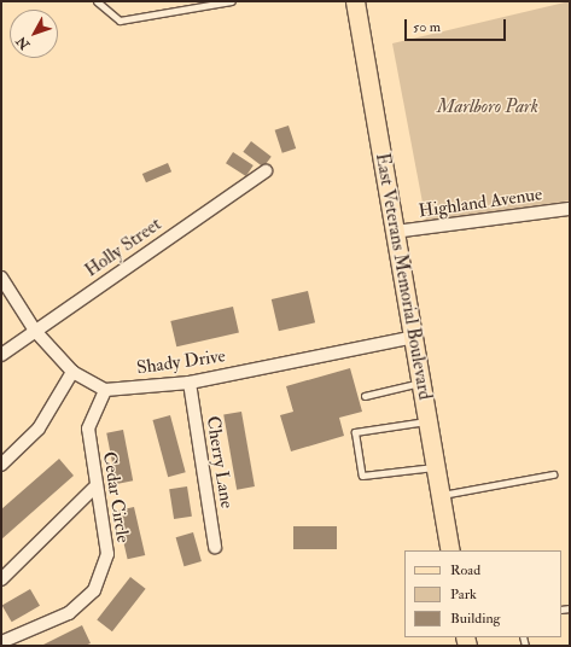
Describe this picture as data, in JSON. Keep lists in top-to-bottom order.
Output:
{
  "streets": {
    "main road": ["East Veterans Memorial Boulevard"],
    "street": [
      "Highland Avenue",
      "Holly Street",
      "Shady Drive",
      "Cherry Lane",
      "Cedar Circle"
    ]
  },
  "crossings": [
    ["Highland Avenue", "East Veterans Memorial Boulevard"],
    ["East Veterans Memorial Boulevard", "Shady Drive"],
    ["Shady Drive", "Cherry Lane"],
    ["Shady Drive", "Cedar Circle"]
  ],
  "parks": ["Marlboro Park"],
  "legend": ["Road", "Park", "Building"],
  "scale_bar": "50 m",
  "north": "bottom left"
}
